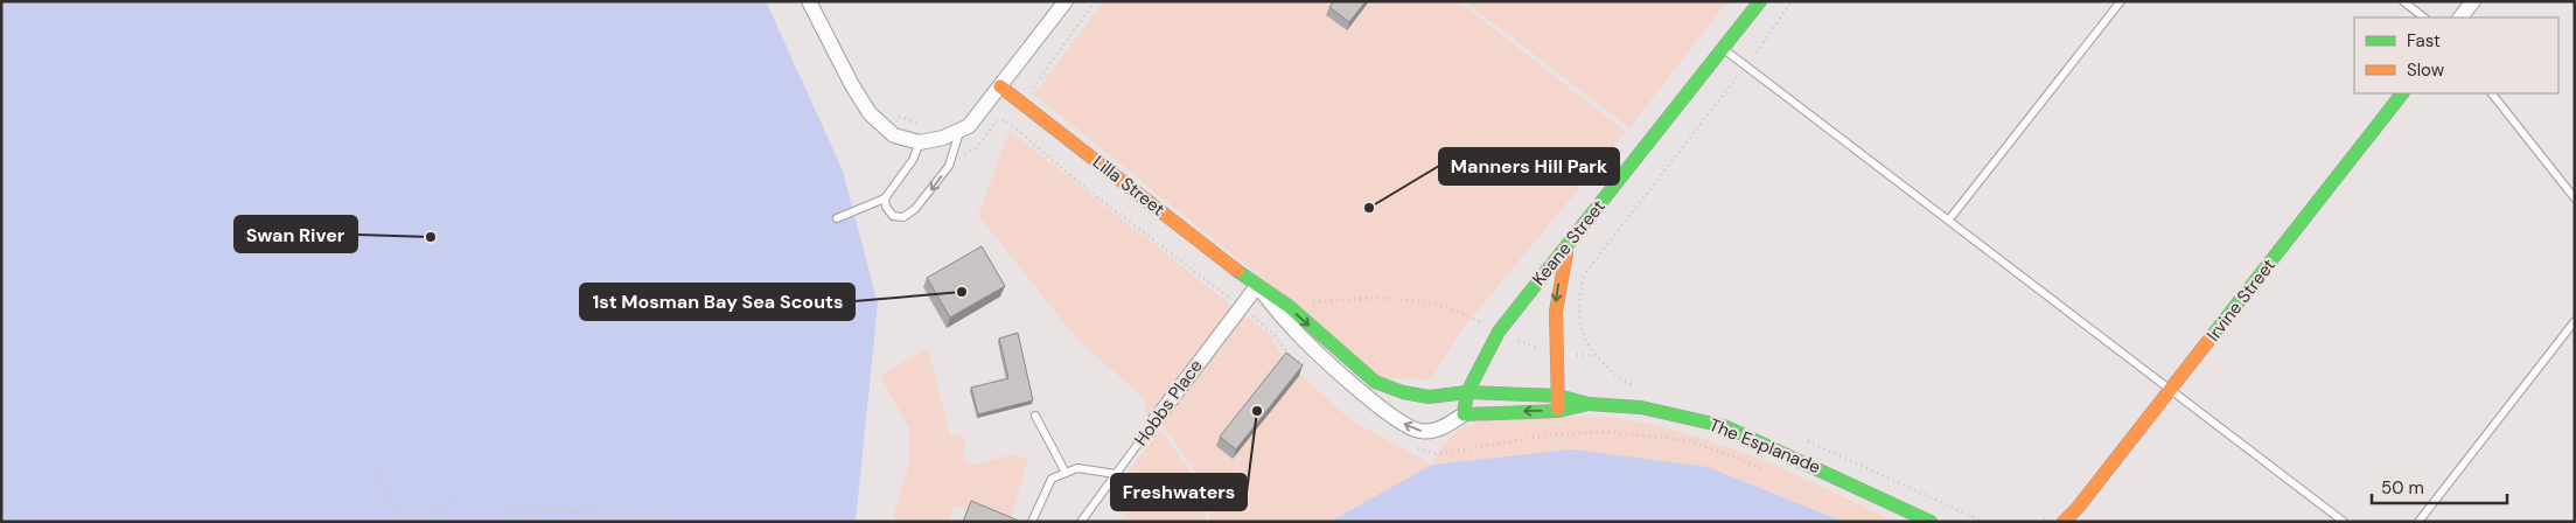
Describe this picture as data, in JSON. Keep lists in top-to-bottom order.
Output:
{
  "streets": {
    "street": [
      "Lilla Street",
      "Keane Street",
      "Irvine Street",
      "Hobbs Place",
      "The Esplanade"
    ]
  },
  "crossings": [
    ["Lilla Street", "Keane Street"],
    ["Lilla Street", "Hobbs Place"],
    ["Lilla Street", "The Esplanade"],
    ["Keane Street", "The Esplanade"]
  ],
  "places": [
    "Manners Hill Park",
    "Swan River",
    "1st Mosman Bay Sea Scouts",
    "Freshwaters"
  ],
  "legend": ["Fast", "Slow"],
  "scale_bar": "50 m"
}
